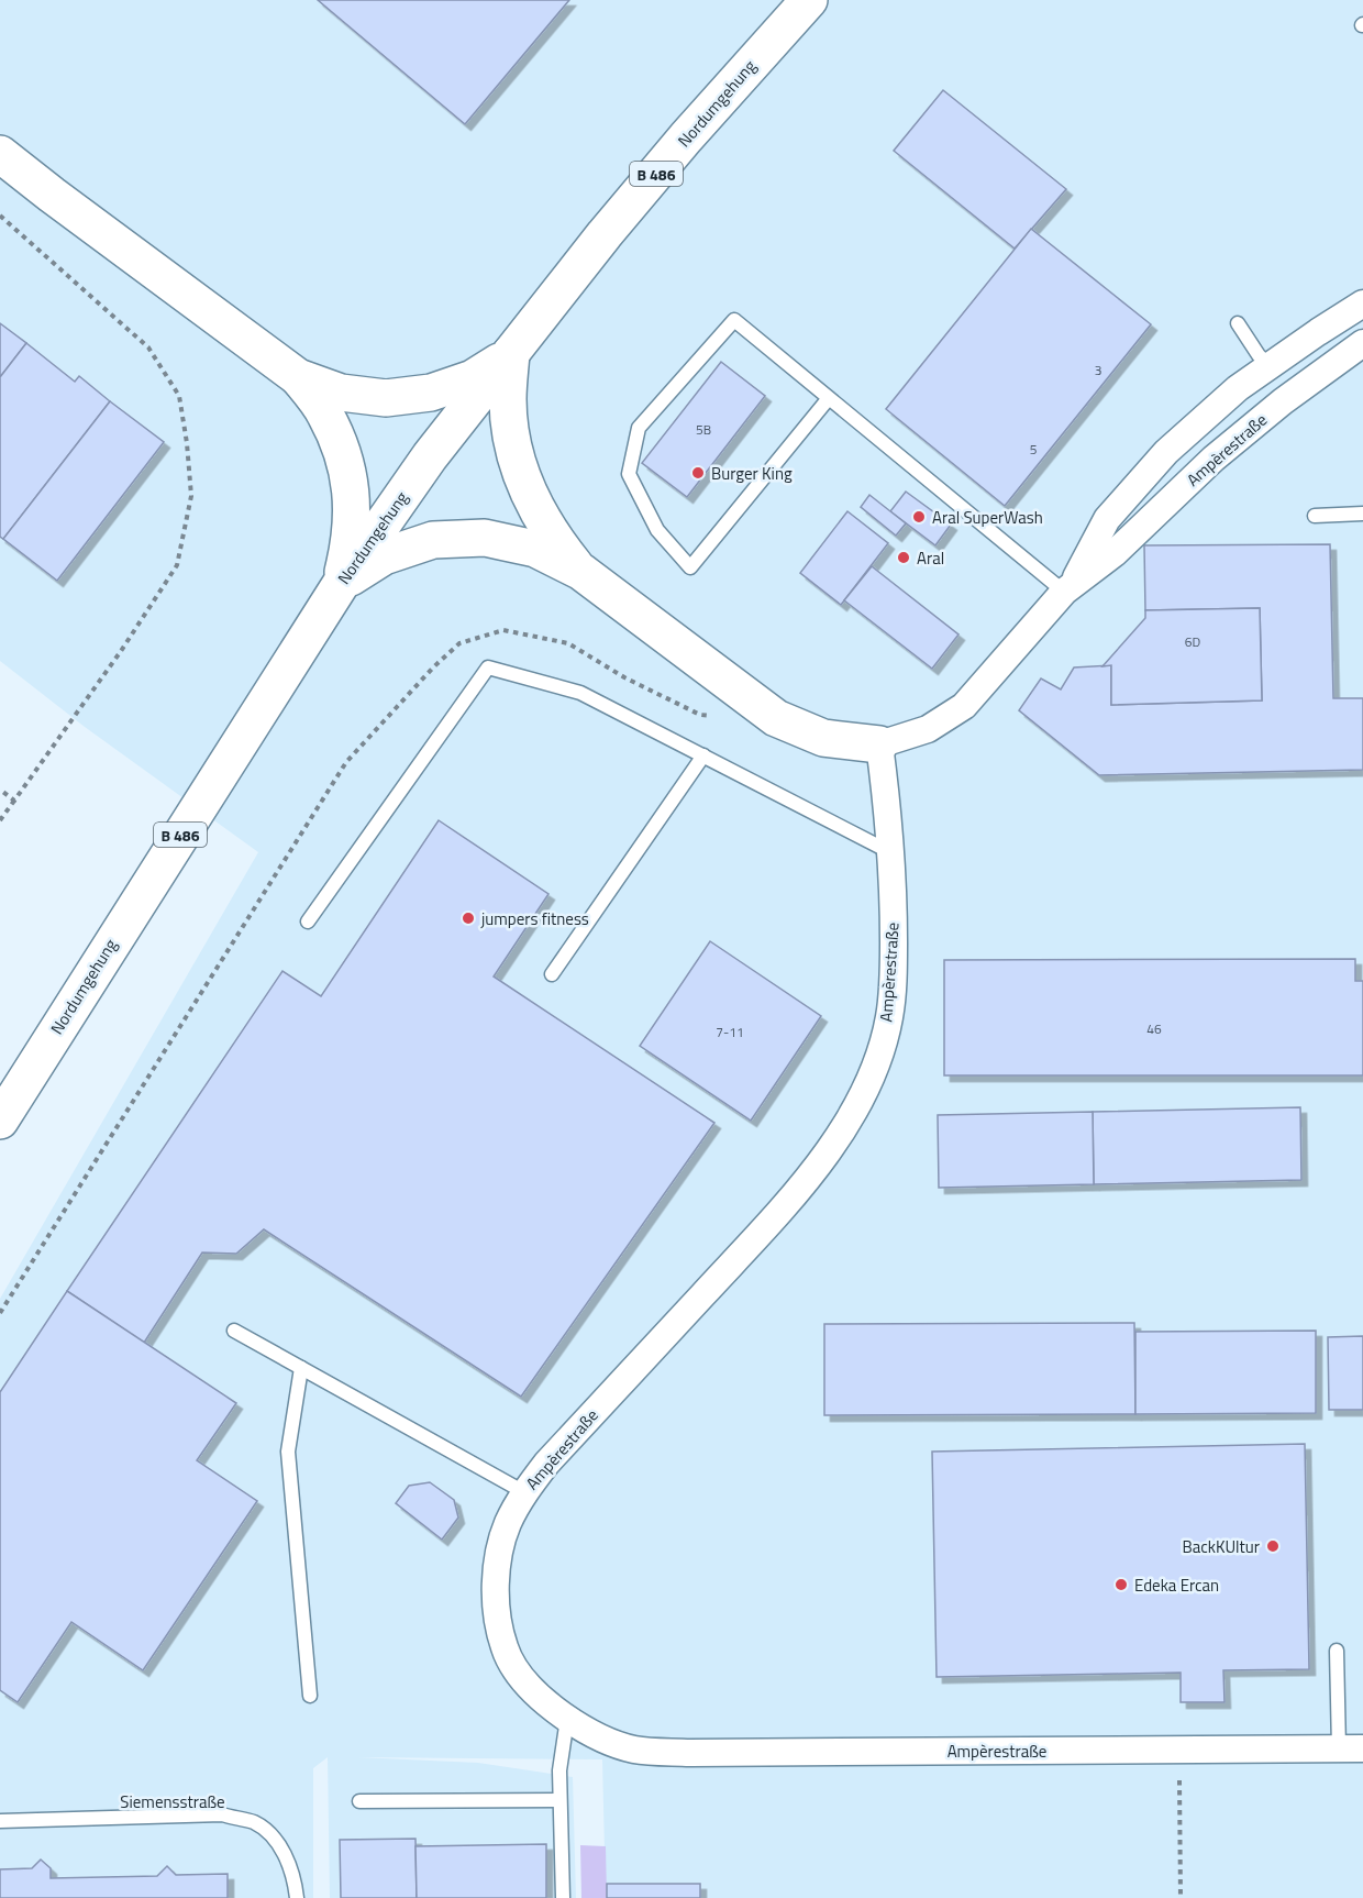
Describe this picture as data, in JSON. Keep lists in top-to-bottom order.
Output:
{
  "streets": {
    "main road": ["Nordumgehung", "B 486"],
    "street": ["Ampèrestraße"],
    "lane": ["Siemensstraße"]
  },
  "places": [
    "Burger King",
    "Aral SuperWash",
    "Aral",
    "jumpers fitness",
    "BackKUltur",
    "Edeka Ercan"
  ],
  "house_numbers": [
    "3",
    "5B",
    "5",
    "6D",
    "46",
    "7-11"
  ]
}
